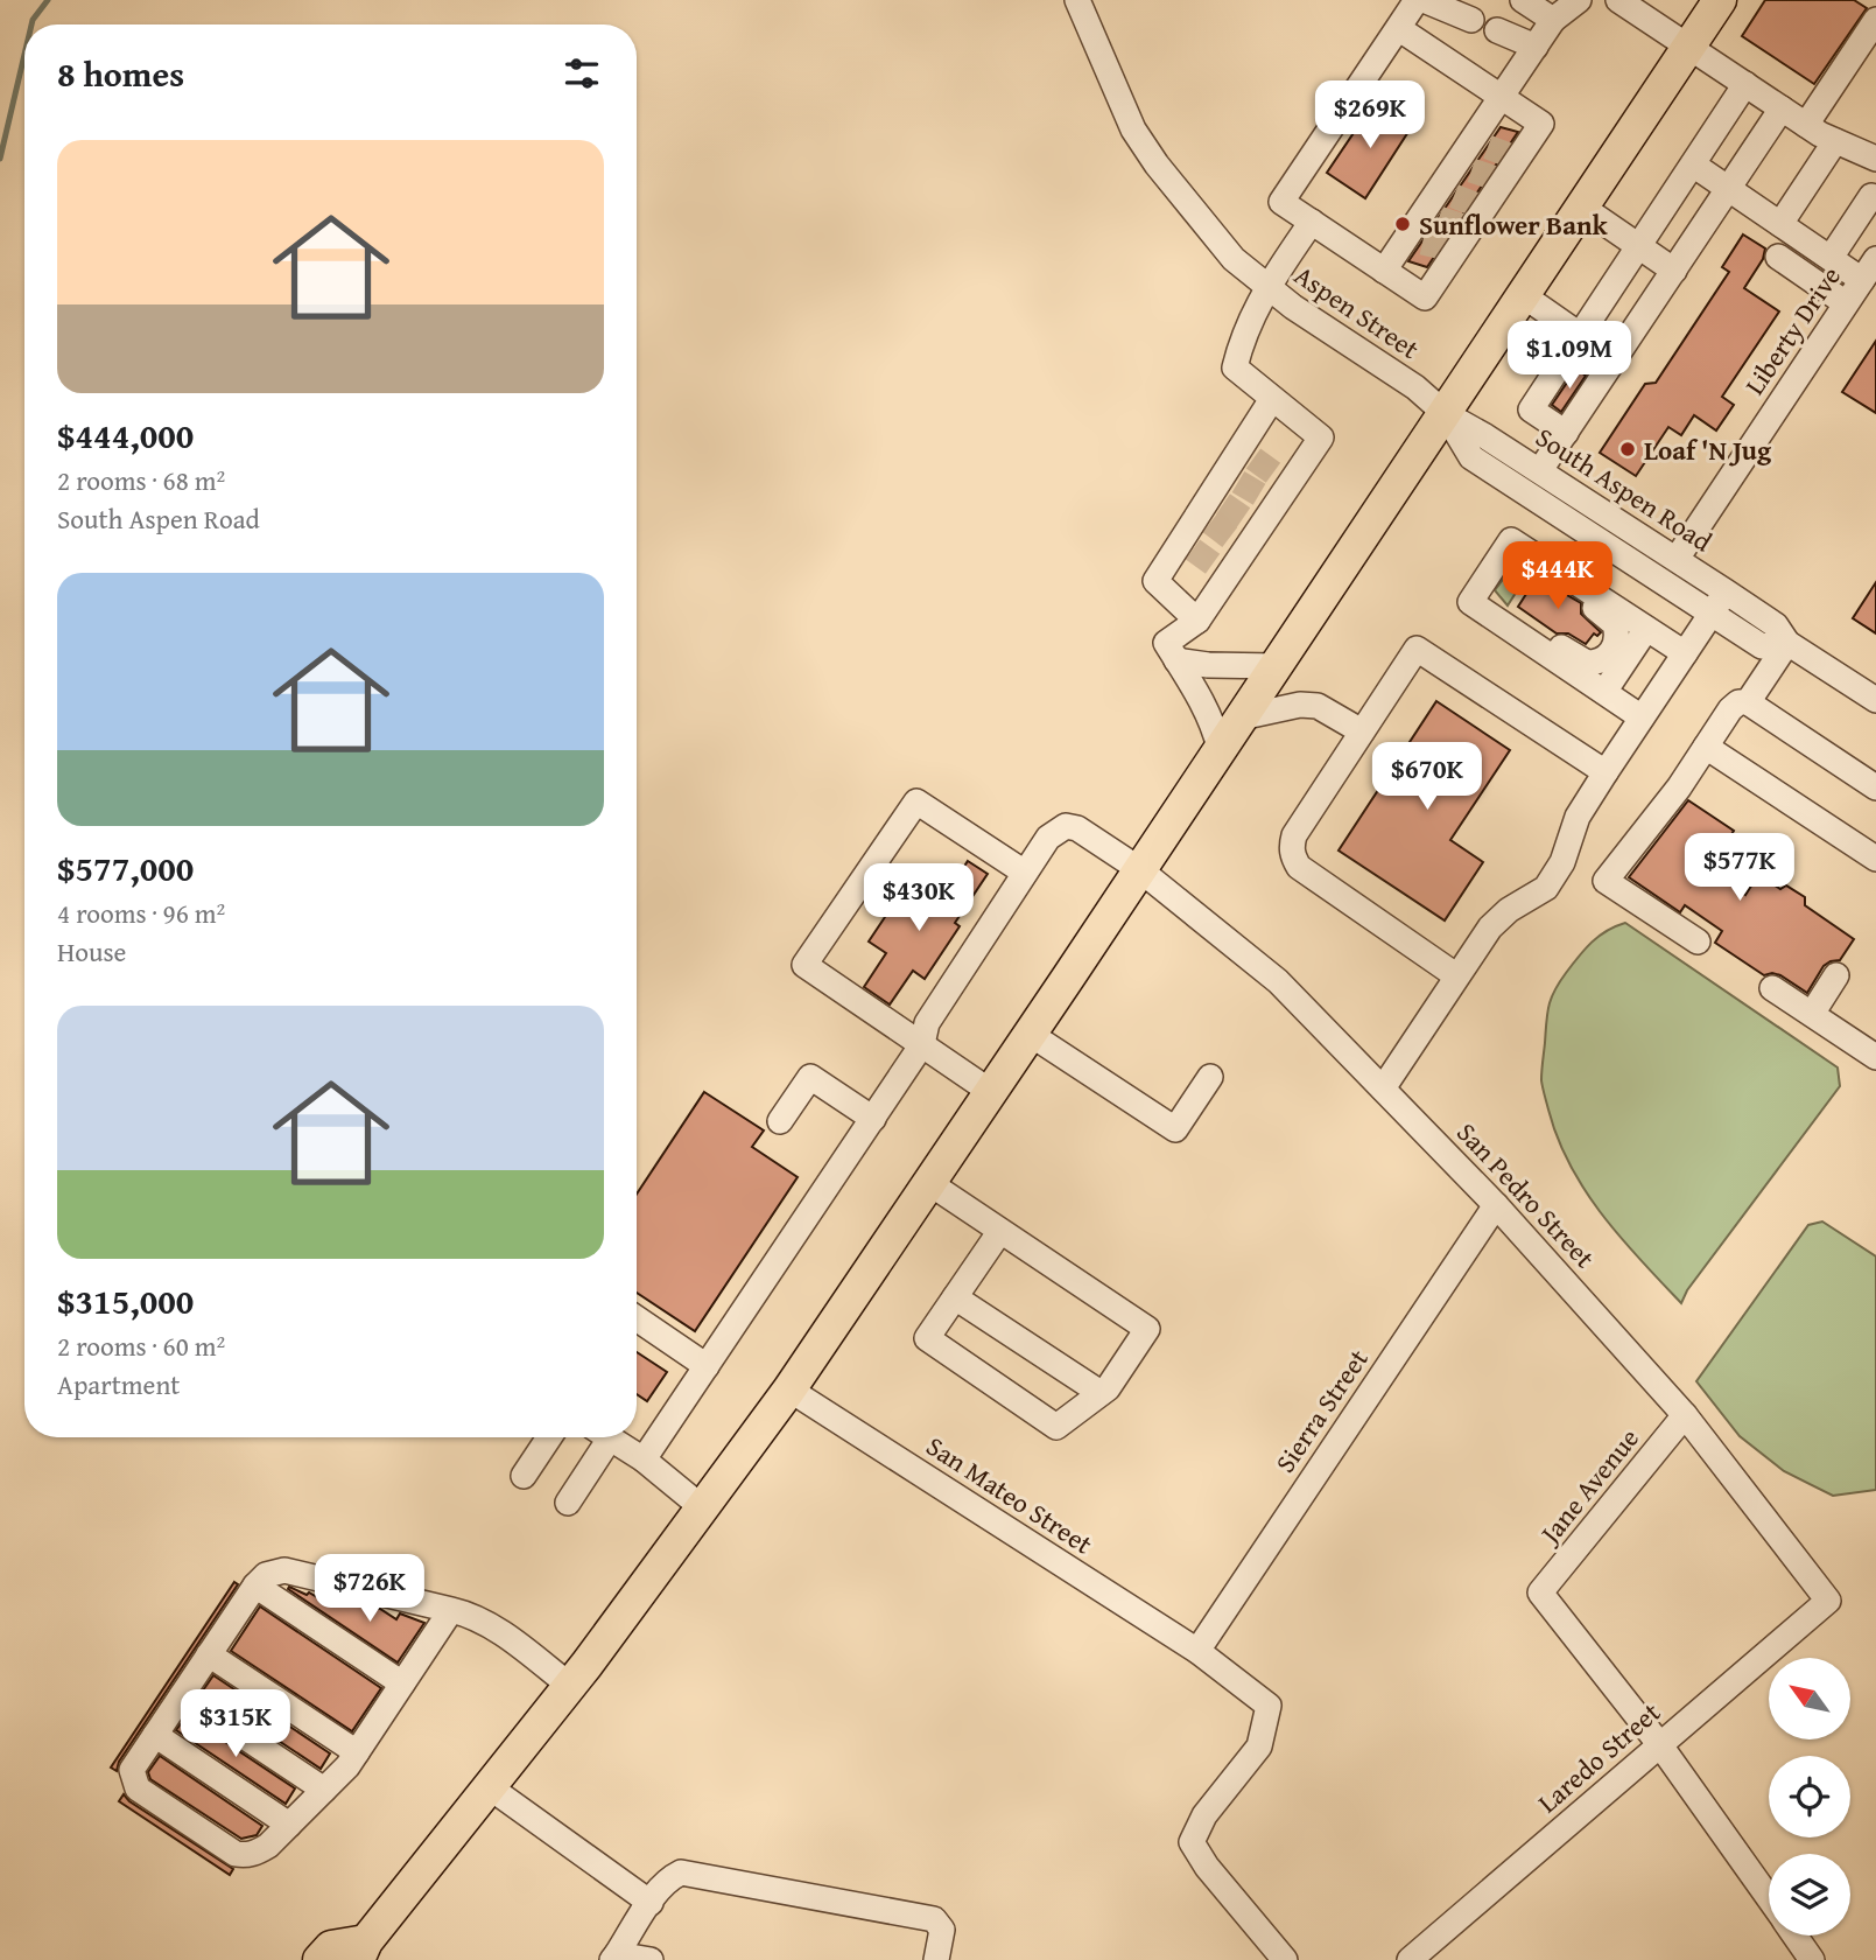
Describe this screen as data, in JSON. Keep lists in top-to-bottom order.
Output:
{
  "streets": {
    "street": [
      "Aspen Street",
      "Liberty Drive",
      "South Aspen Road",
      "San Pedro Street",
      "Sierra Street",
      "Jane Avenue",
      "San Mateo Street",
      "Laredo Street"
    ]
  },
  "crossings": [
    ["Aspen Street", "South Aspen Road"],
    ["Liberty Drive", "South Aspen Road"],
    ["San Pedro Street", "Sierra Street"],
    ["San Pedro Street", "Jane Avenue"],
    ["San Pedro Street", "Laredo Street"],
    ["Sierra Street", "San Mateo Street"],
    ["Jane Avenue", "Laredo Street"]
  ],
  "places": ["Sunflower Bank", "Loaf 'N Jug"],
  "north": "top left",
  "page": {
    "heading": "8 homes",
    "price": [
      "$269K",
      "$1.09M",
      "$444K",
      "$670K",
      "$577K",
      "$430K",
      "$726K",
      "$315K"
    ],
    "list": [
      {
        "name": "$444,000",
        "note": "2 rooms · 68 m² · South Aspen Road"
      },
      {
        "name": "$577,000",
        "note": "4 rooms · 96 m² · House"
      },
      {
        "name": "$315,000",
        "note": "2 rooms · 60 m² · Apartment"
      }
    ]
  }
}
